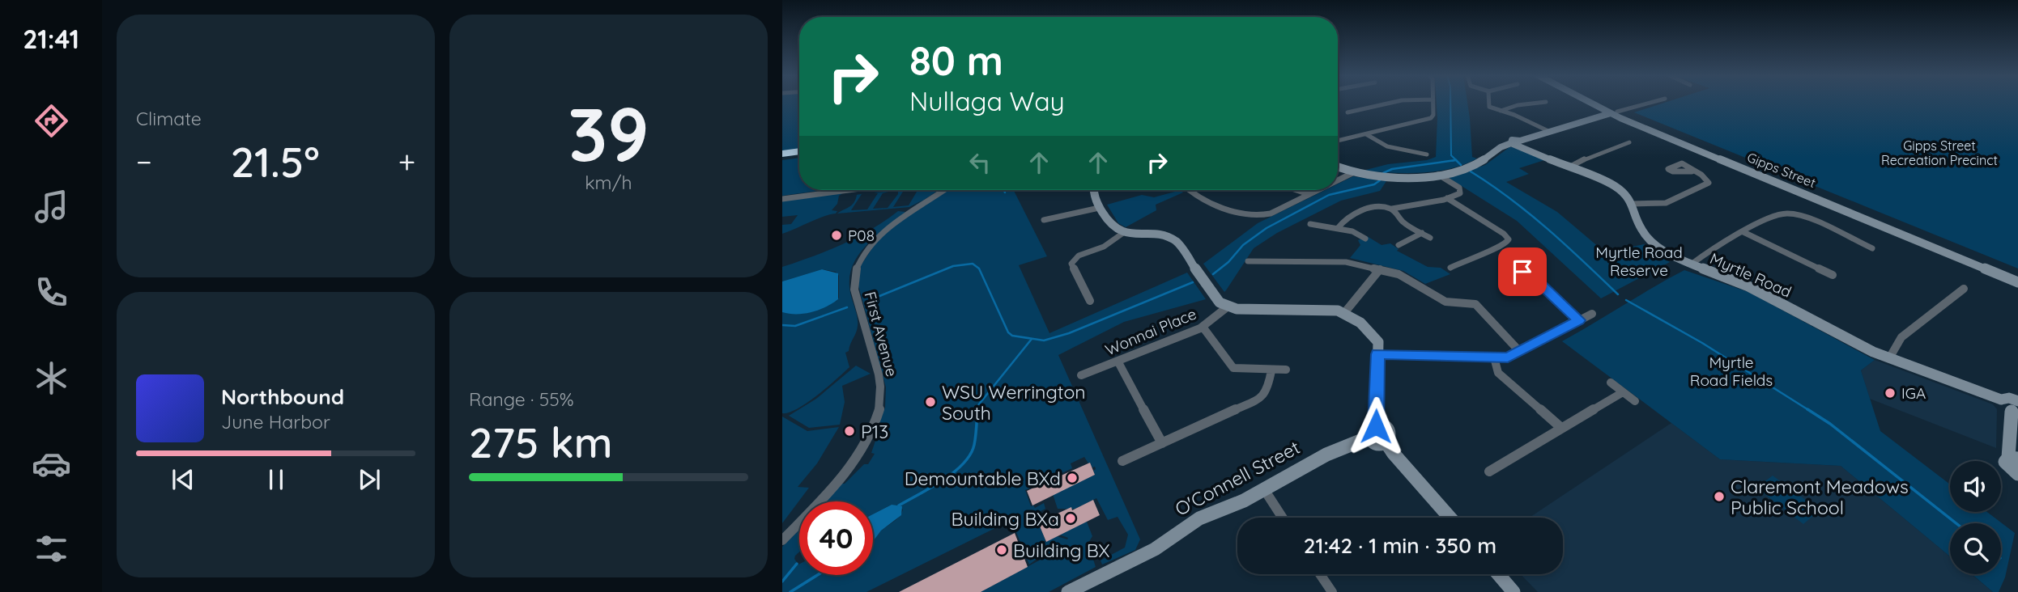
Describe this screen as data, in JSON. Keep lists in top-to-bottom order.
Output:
{
  "streets": {
    "street": [
      "Gipps Street",
      "Myrtle Road",
      "Wonnai Place",
      "First Avenue",
      "O'Connell Street"
    ]
  },
  "parks": ["Gipps Street Recreation Precinct", "Myrtle Road Reserve", "Myrtle Road Fields"],
  "places": [
    "P08",
    "IGA",
    "WSU Werrington South",
    "P13",
    "Demountable BXd",
    "Claremont Meadows Public School",
    "Building BXa",
    "Building BX"
  ],
  "page": {
    "tabs": "21:41",
    "tile": [
      "Climate",
      ["39", "km/h"],
      ["Range · 55%", "275 km"]
    ],
    "turn": ["80 m", "Nullaga Way"],
    "heat": ["−", "21.5°", "+"],
    "song": ["Northbound", "June Harbor"],
    "limit": "40",
    "trip": "21:42 · 1 min · 350 m"
  }
}
